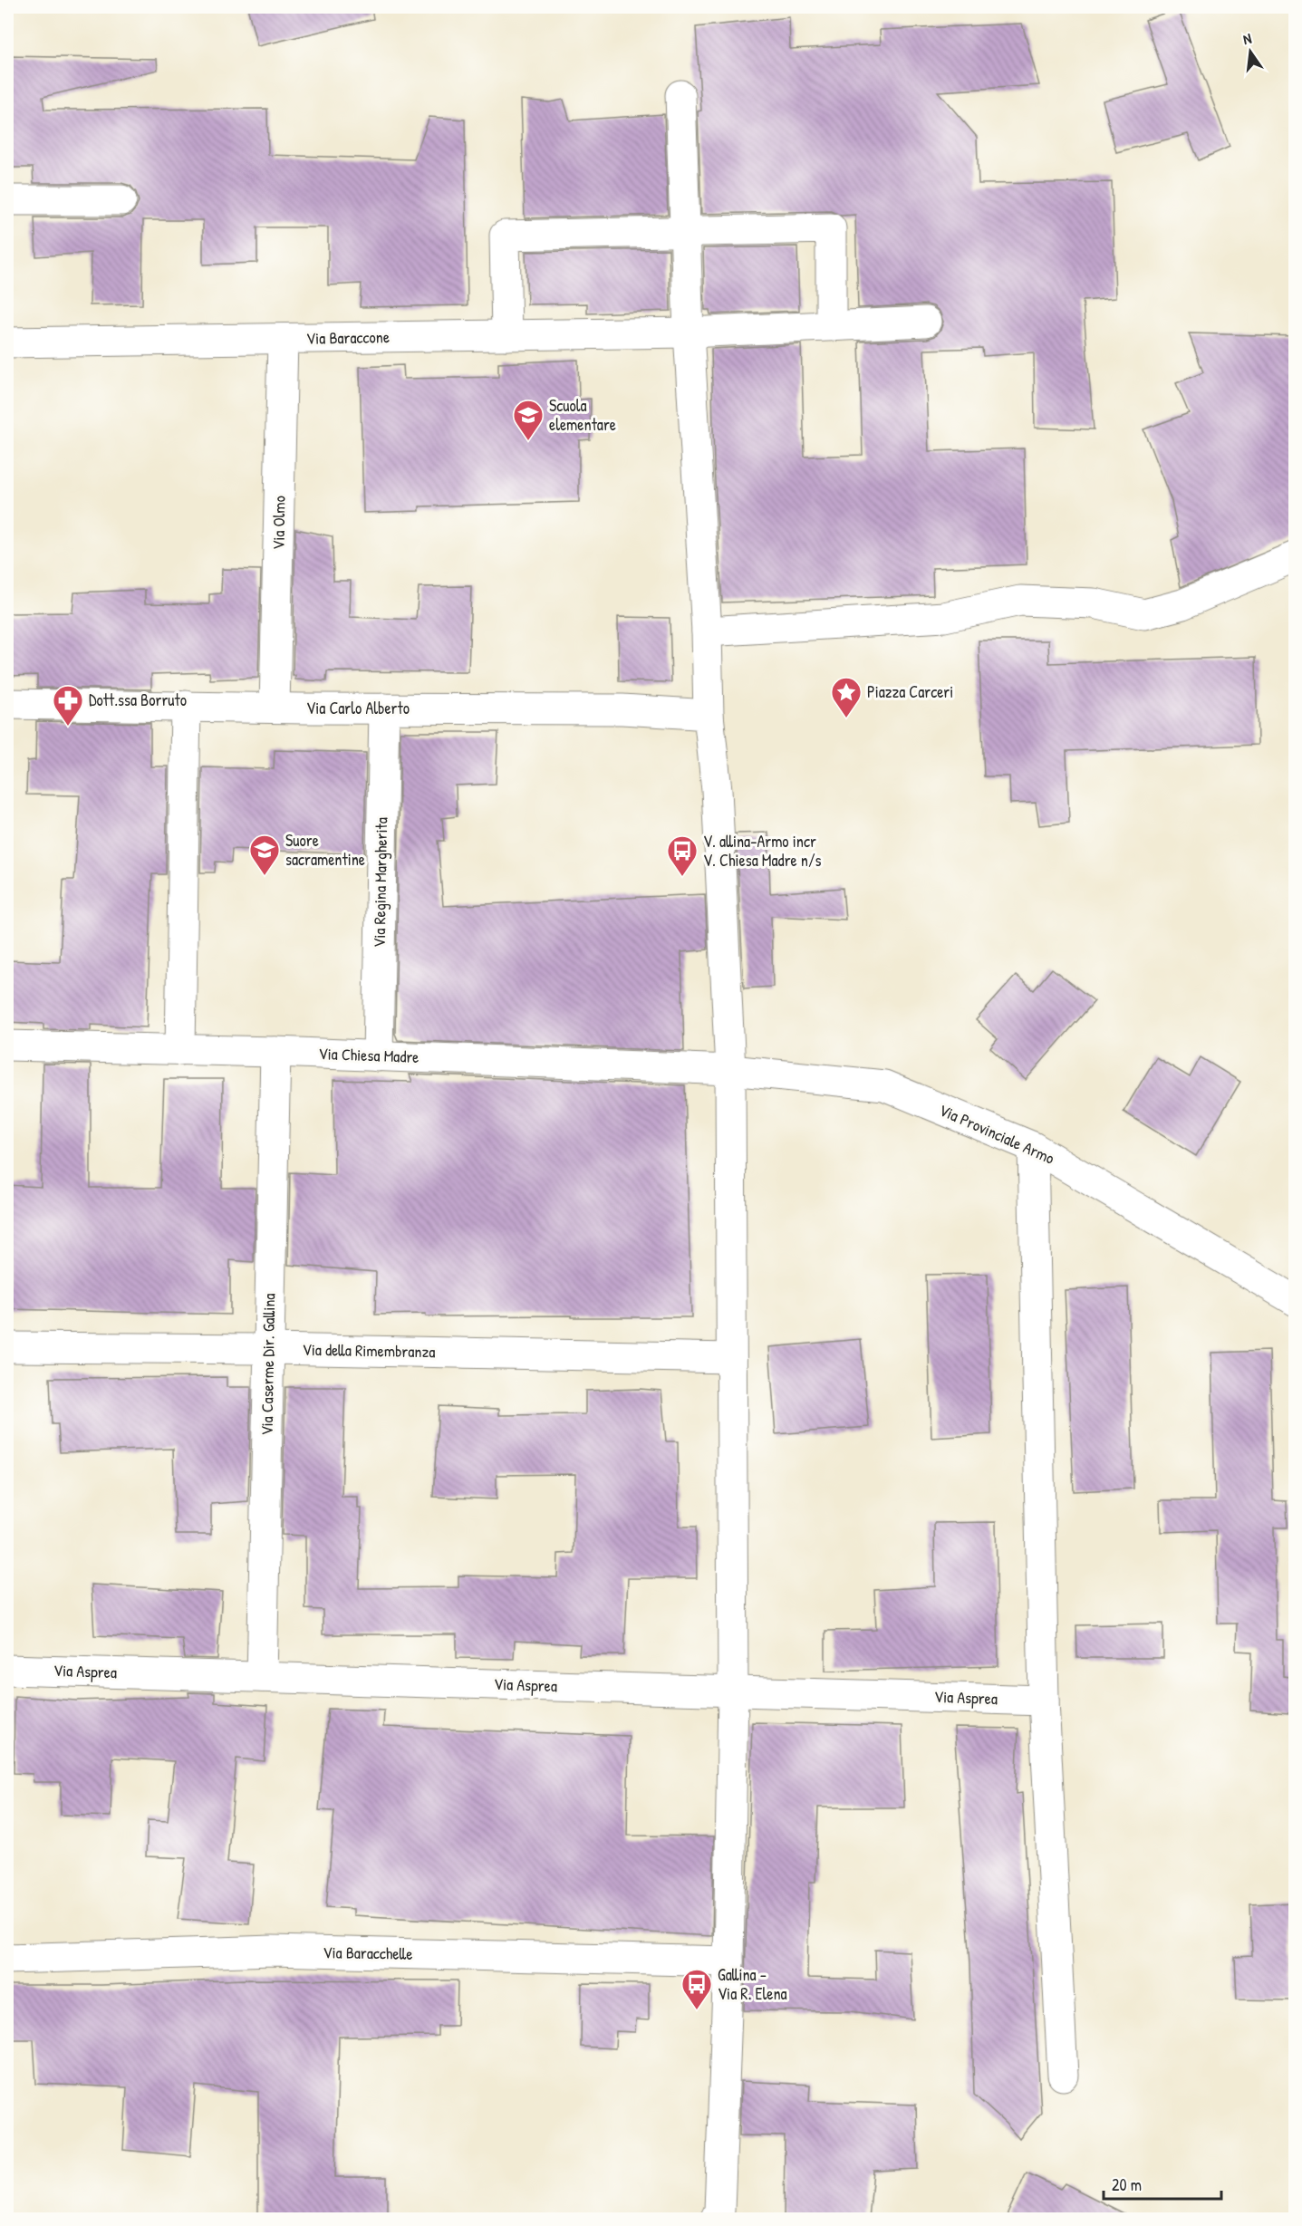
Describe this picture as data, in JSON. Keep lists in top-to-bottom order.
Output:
{
  "streets": {
    "street": [
      "Via Baraccone",
      "Via Olmo",
      "Via Carlo Alberto",
      "Via Regina Margherita",
      "Via Chiesa Madre",
      "Via Provinciale Armo",
      "Via della Rimembranza",
      "Via Caserme Dir. Gallina",
      "Via Asprea",
      "Via Baracchelle"
    ]
  },
  "crossings": [
    ["Via Baraccone", "Via Olmo"],
    ["Via Olmo", "Via Carlo Alberto"],
    ["Via Carlo Alberto", "Via Regina Margherita"],
    ["Via Regina Margherita", "Via Chiesa Madre"],
    ["Via Chiesa Madre", "Via Provinciale Armo"],
    ["Via Chiesa Madre", "Via Caserme Dir. Gallina"],
    ["Via della Rimembranza", "Via Caserme Dir. Gallina"],
    ["Via Caserme Dir. Gallina", "Via Asprea"]
  ],
  "places": {
    "school or university": ["Scuola elementare", "Suore sacramentine"],
    "place": ["Piazza Carceri"],
    "pharmacy": ["Dott.ssa Borruto"],
    "bus stop": ["V. allina-Armo incr V. Chiesa Madre n/s", "Gallina - Via R. Elena"]
  },
  "scale_bar": "20 m",
  "north": "top"
}
